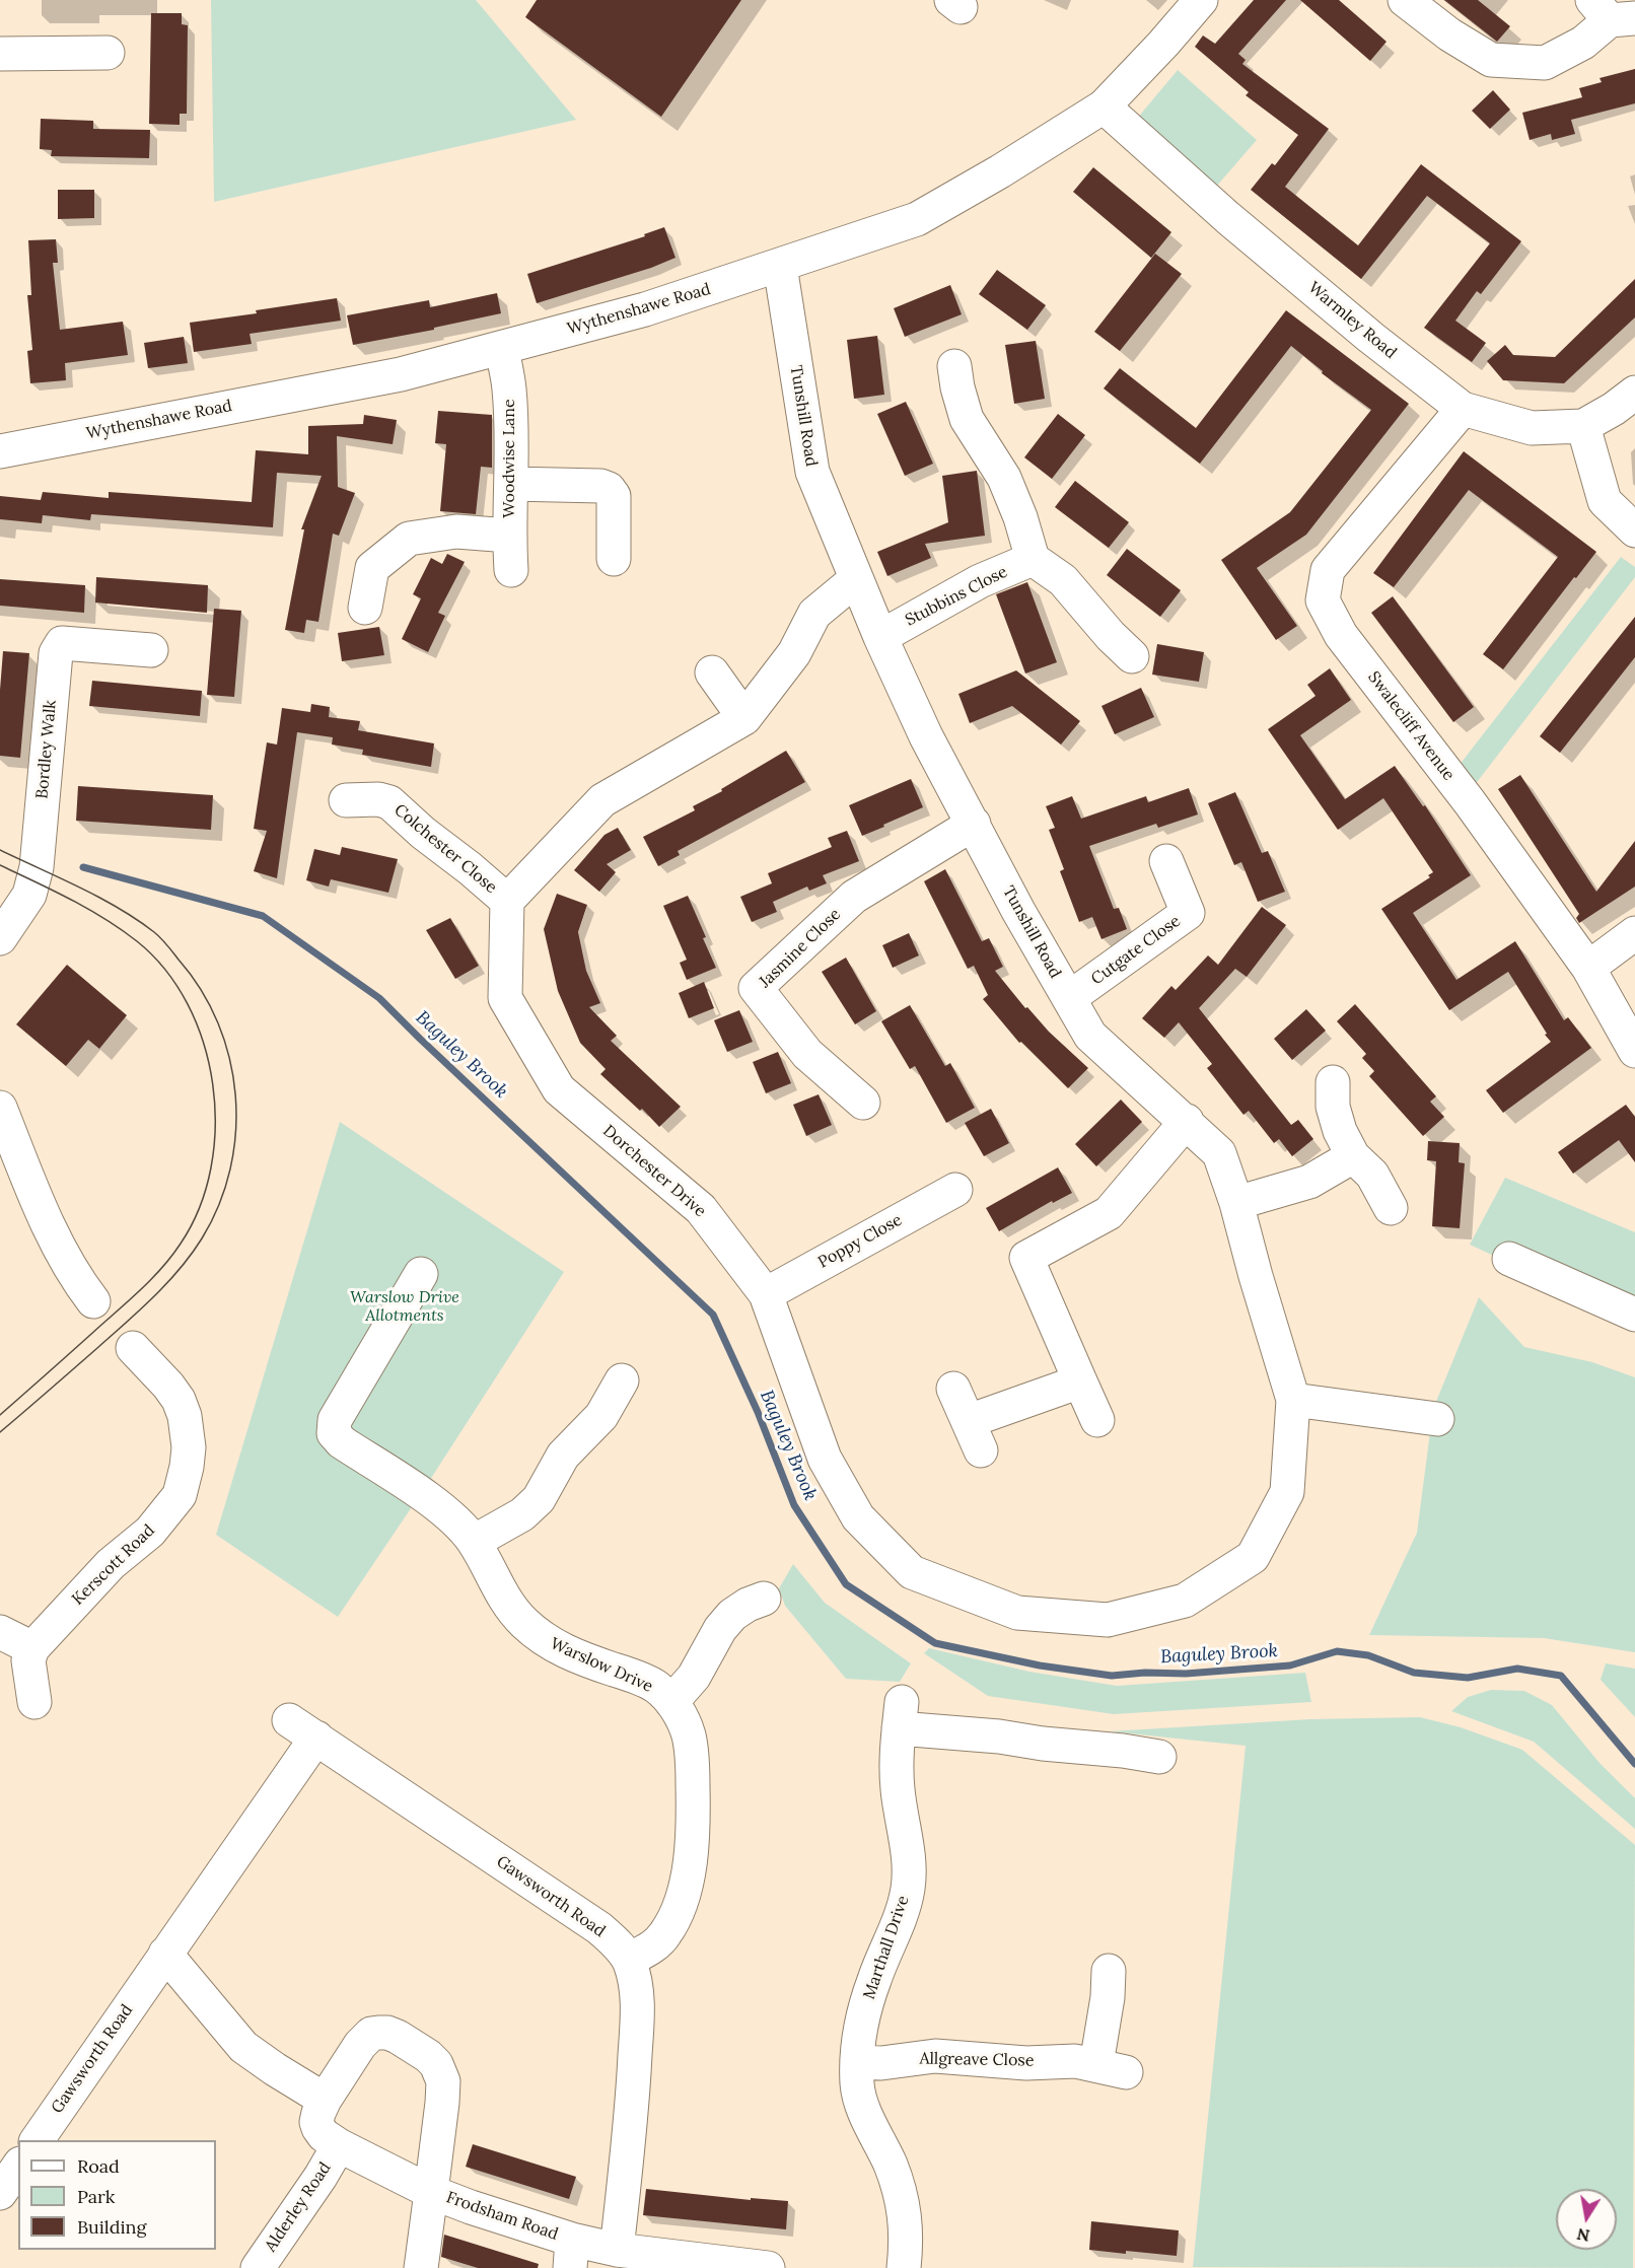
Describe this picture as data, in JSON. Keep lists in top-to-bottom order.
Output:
{
  "streets": {
    "street": [
      "Wythenshawe Road",
      "Warmley Road",
      "Tunshill Road",
      "Woodwise Lane",
      "Stubbins Close",
      "Swalecliff Avenue",
      "Bordley Walk",
      "Colchester Close",
      "Jasmine Close",
      "Cutgate Close",
      "Dorchester Drive",
      "Poppy Close",
      "Kerscott Road",
      "Warslow Drive",
      "Gawsworth Road",
      "Marthall Drive",
      "Allgreave Close",
      "Alderley Road",
      "Frodsham Road"
    ]
  },
  "crossings": [
    ["Wythenshawe Road", "Warmley Road"],
    ["Wythenshawe Road", "Tunshill Road"],
    ["Wythenshawe Road", "Woodwise Lane"],
    ["Warmley Road", "Swalecliff Avenue"],
    ["Tunshill Road", "Stubbins Close"],
    ["Tunshill Road", "Jasmine Close"],
    ["Tunshill Road", "Cutgate Close"],
    ["Tunshill Road", "Dorchester Drive"],
    ["Colchester Close", "Dorchester Drive"],
    ["Dorchester Drive", "Poppy Close"],
    ["Warslow Drive", "Gawsworth Road"],
    ["Gawsworth Road", "Frodsham Road"],
    ["Marthall Drive", "Allgreave Close"],
    ["Alderley Road", "Frodsham Road"]
  ],
  "water": ["Baguley Brook"],
  "parks": ["Warslow Drive Allotments"],
  "legend": ["Road", "Park", "Building"],
  "north": "bottom"
}
